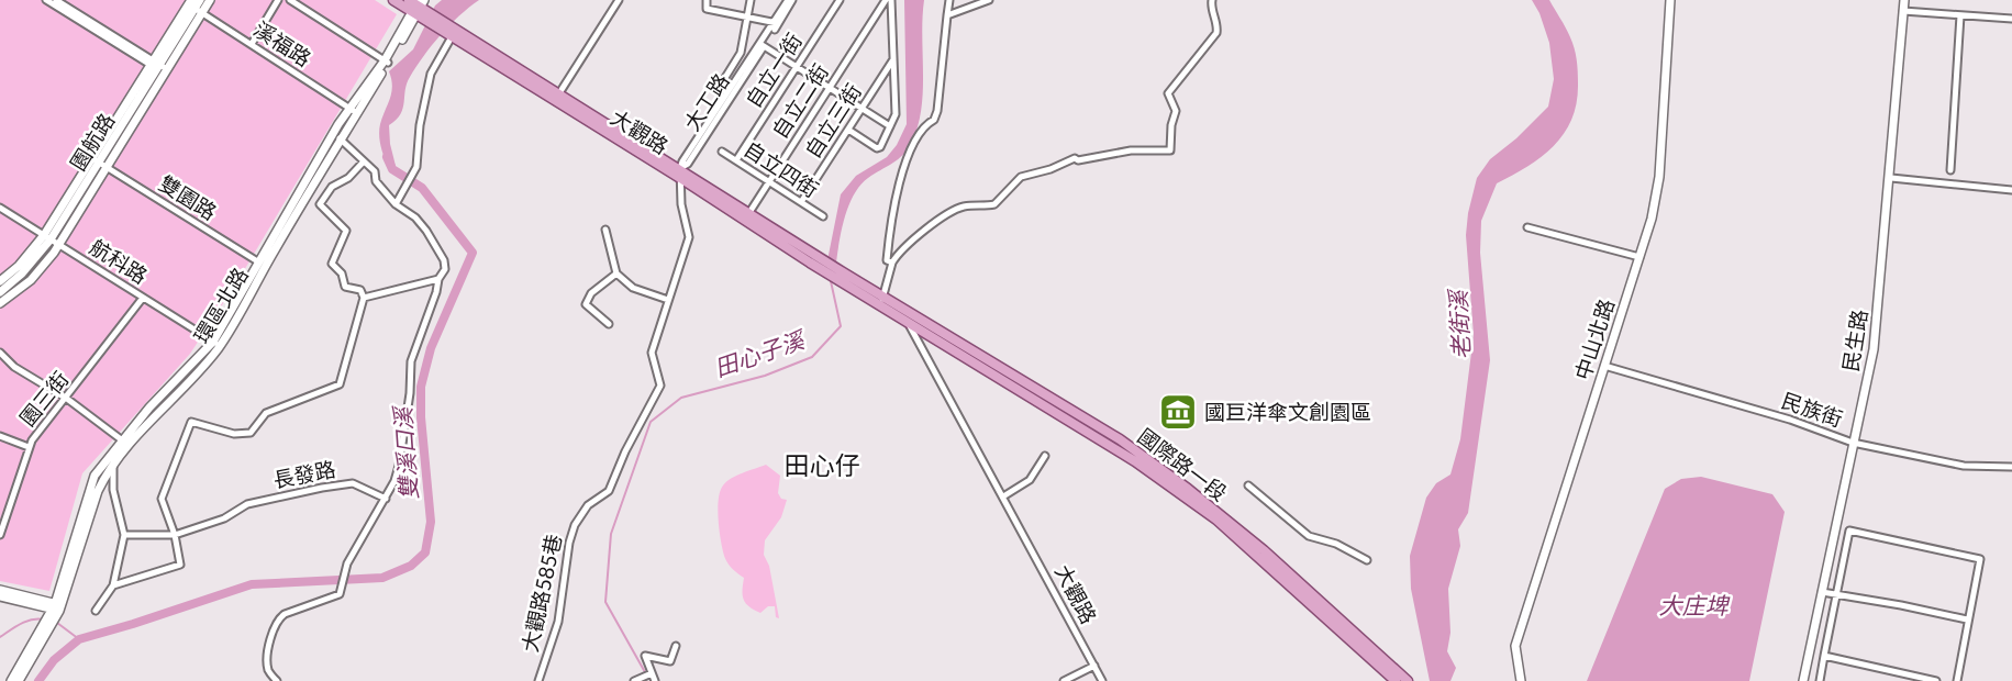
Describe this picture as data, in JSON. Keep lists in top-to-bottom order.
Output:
{
  "streets": {
    "main road": ["大觀路", "國際路一段"],
    "street": [
      "溪福路",
      "自立一街",
      "自立二街",
      "大工路",
      "自立三街",
      "園航路",
      "自立四街",
      "雙園路",
      "航科路",
      "環區北路",
      "中山北路",
      "民生路",
      "園三街",
      "民族街",
      "長發路",
      "大觀路585巷"
    ]
  },
  "crossings": [
    ["溪福路", "園航路"],
    ["溪福路", "環區北路"],
    ["自立一街", "自立四街"],
    ["自立二街", "大觀路"],
    ["自立二街", "自立四街"],
    ["大工路", "大觀路"],
    ["大工路", "大觀路585巷"],
    ["自立三街", "自立四街"],
    ["大觀路", "環區北路"],
    ["大觀路", "國際路一段"],
    ["大觀路", "大觀路585巷"],
    ["園航路", "雙園路"],
    ["園航路", "航科路"],
    ["雙園路", "環區北路"],
    ["航科路", "環區北路"],
    ["航科路", "園三街"],
    ["中山北路", "民族街"],
    ["民生路", "民族街"]
  ],
  "districts": ["田心仔"],
  "water": [
    "老街溪",
    "田心子溪",
    "雙溪口溪",
    "大庄埤"
  ],
  "places": {
    "museum": ["國巨洋傘文創園區"]
  }
}
